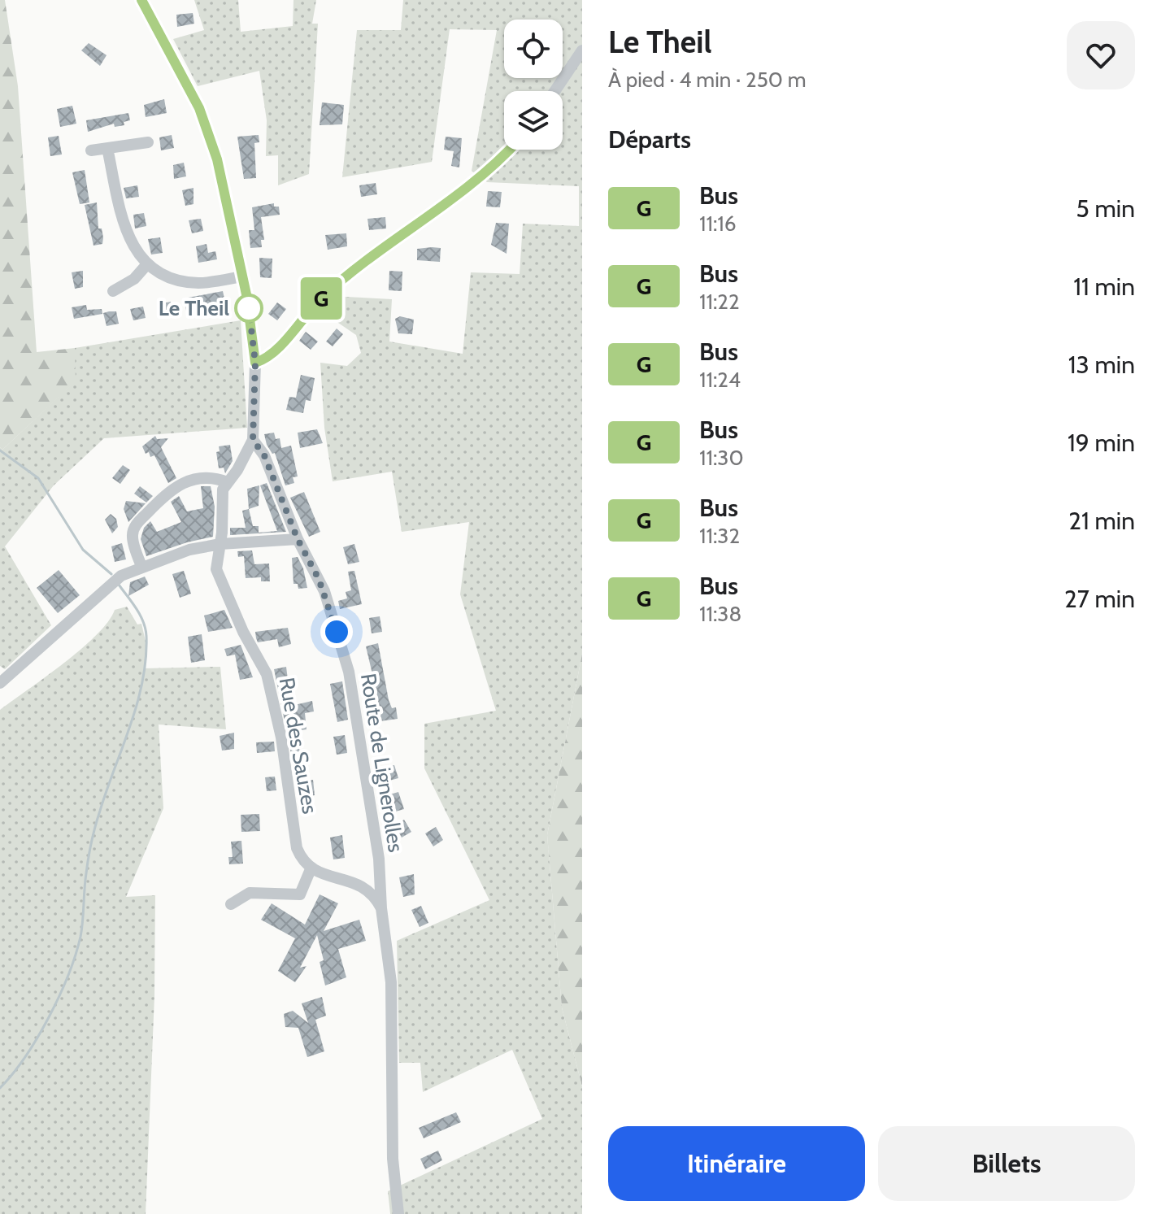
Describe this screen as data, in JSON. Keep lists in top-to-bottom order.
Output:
{
  "streets": {
    "street": ["Rue des Sauzes", "Route de Lignerolles"]
  },
  "places": ["Le Theil"],
  "lines": ["bus line G"],
  "page": {
    "on_map": "G",
    "heading": [
      ["Le Theil", "À pied · 4 min · 250 m"],
      "Départs"
    ],
    "list": [
      {
        "mark": "G",
        "name": "Bus",
        "note": "11:16",
        "value": "5 min"
      },
      {
        "mark": "G",
        "name": "Bus",
        "note": "11:22",
        "value": "11 min"
      },
      {
        "mark": "G",
        "name": "Bus",
        "note": "11:24",
        "value": "13 min"
      },
      {
        "mark": "G",
        "name": "Bus",
        "note": "11:30",
        "value": "19 min"
      },
      {
        "mark": "G",
        "name": "Bus",
        "note": "11:32",
        "value": "21 min"
      },
      {
        "mark": "G",
        "name": "Bus",
        "note": "11:38",
        "value": "27 min"
      }
    ],
    "buttons": ["Itinéraire", "Billets"]
  }
}
